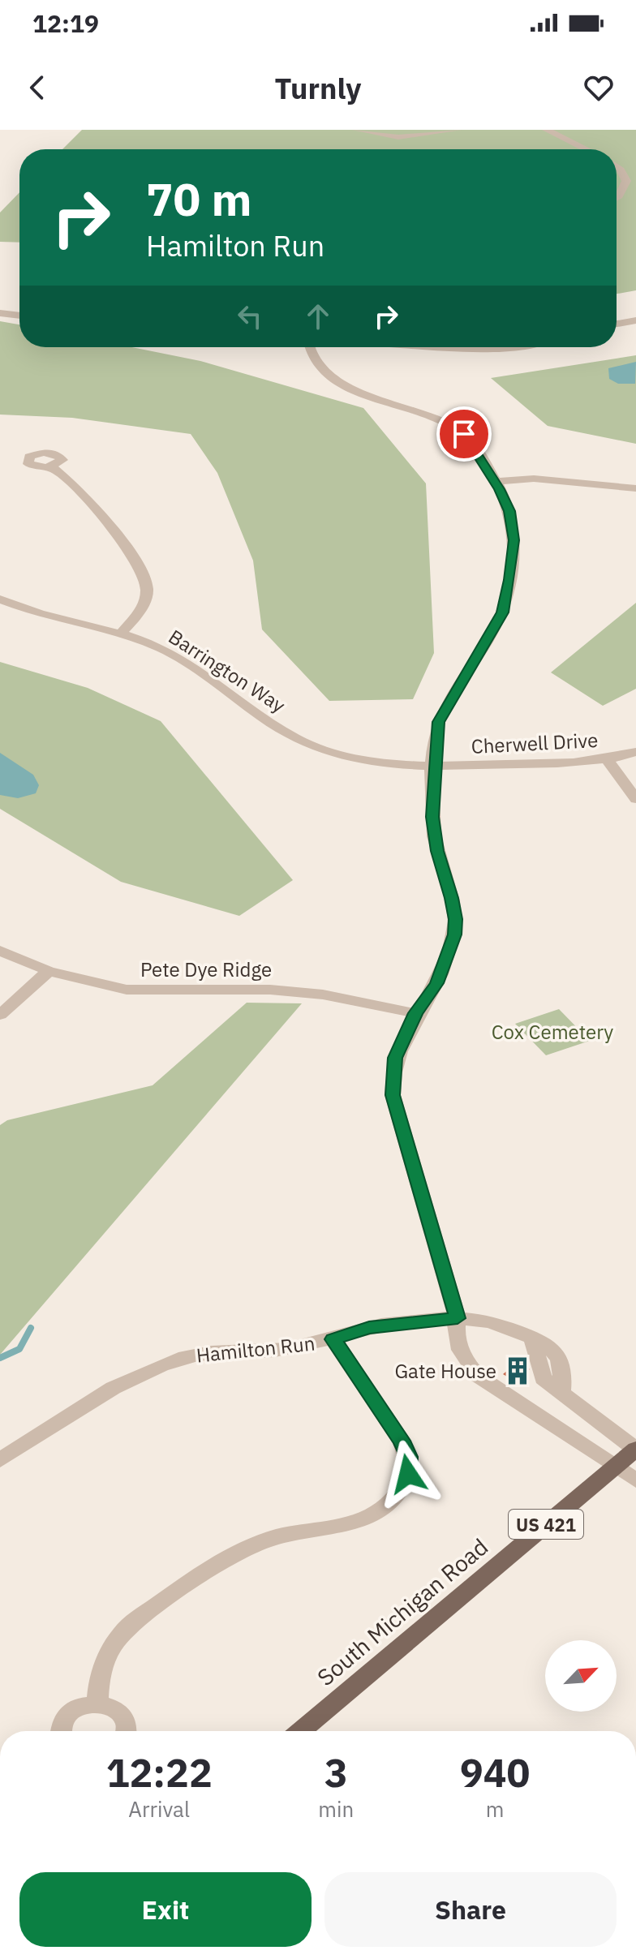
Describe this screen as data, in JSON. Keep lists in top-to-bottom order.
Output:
{
  "streets": {
    "main road": ["US 421", "South Michigan Road"],
    "street": [
      "Barrington Way",
      "Cherwell Drive",
      "Pete Dye Ridge",
      "Hamilton Run"
    ]
  },
  "crossings": [
    ["Barrington Way", "Cherwell Drive"],
    ["Hamilton Run", "South Michigan Road"]
  ],
  "parks": ["Cox Cemetery"],
  "places": {
    "building": ["Gate House"]
  },
  "north": "top right",
  "page": {
    "status": "12:19",
    "header": "Turnly",
    "turn": ["70 m", "Hamilton Run"],
    "eta": [
      "12:22",
      "Arrival",
      "3",
      "min",
      "940",
      "m"
    ],
    "buttons": ["Exit", "Share"]
  }
}
